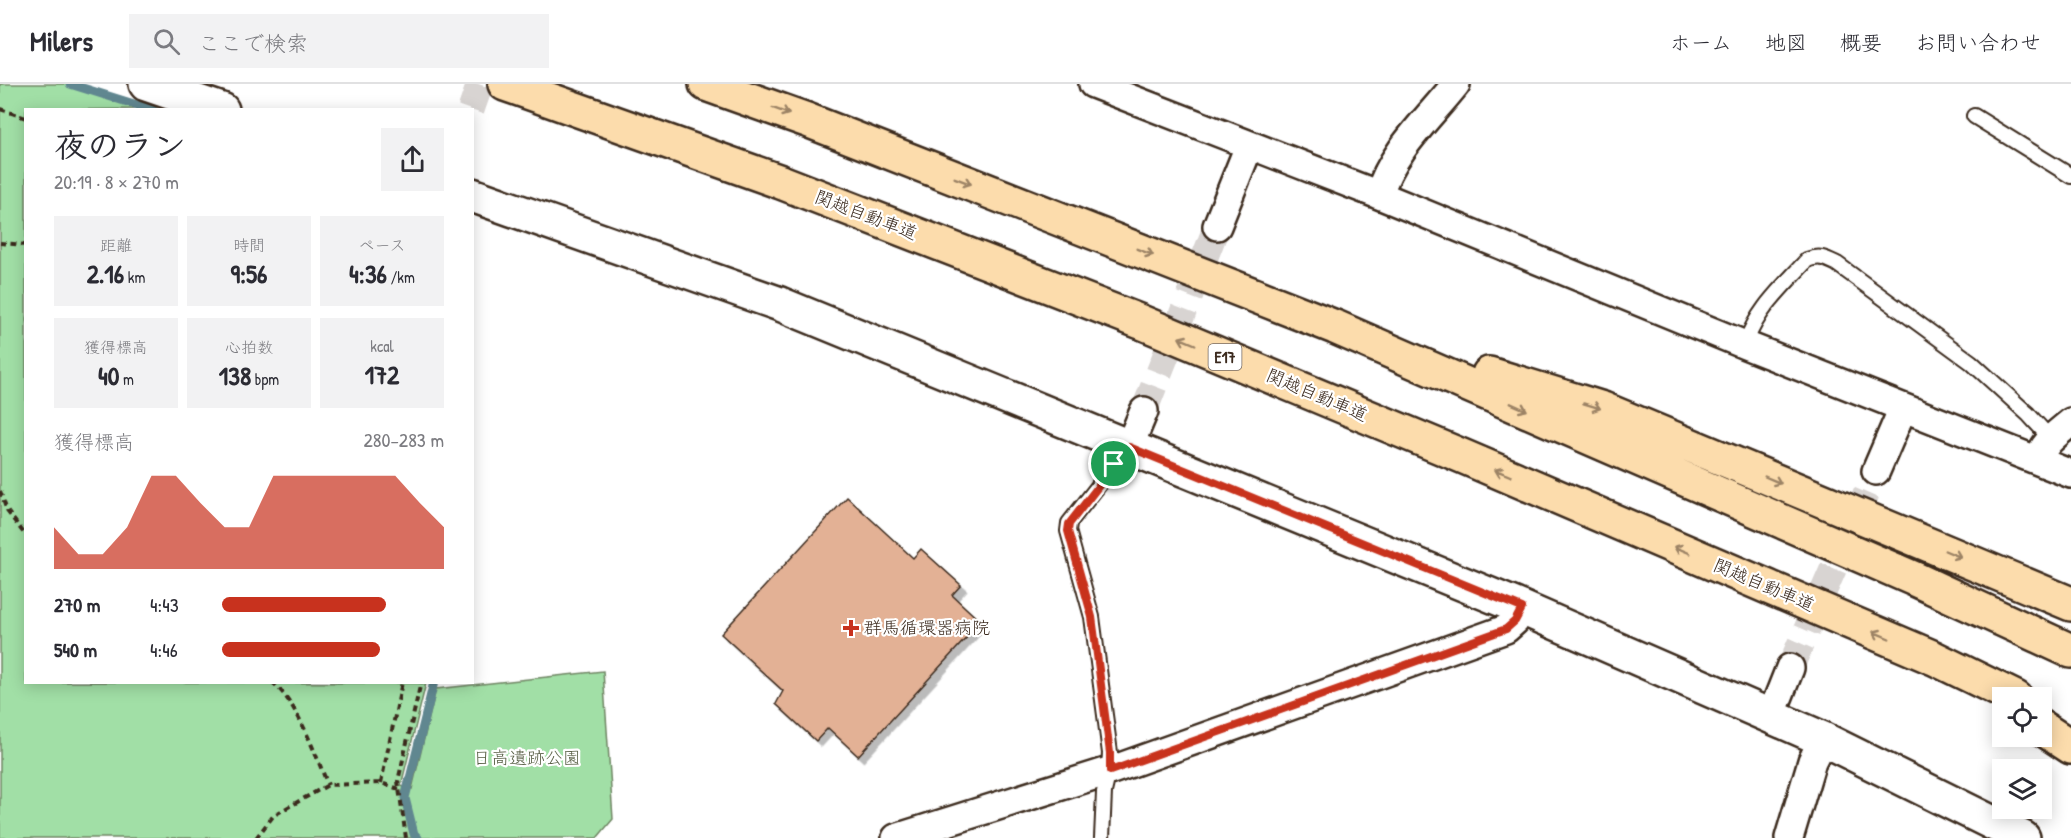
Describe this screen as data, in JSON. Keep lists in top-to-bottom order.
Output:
{
  "streets": {
    "highway": ["関越自動車道", "E17"]
  },
  "parks": ["日高遺跡公園"],
  "places": {
    "health": ["群馬循環器病院"]
  },
  "page": {
    "header": "Milers",
    "search": "ここで検索",
    "nav": [
      "ホーム",
      "地図",
      "概要",
      "お問い合わせ"
    ],
    "heading": ["夜のラン", "20:19 · 8 × 270 m"],
    "stats": [
      ["距離", "2.16 km"],
      ["時間", "9:56"],
      ["ペース", "4:36 /km"],
      ["獲得標高", "40 m"],
      ["心拍数", "138 bpm"],
      ["kcal", "172"]
    ],
    "chart": ["獲得標高", "280–283 m"],
    "list": [
      {
        "name": "270 m",
        "note": "4:43"
      },
      {
        "name": "540 m",
        "note": "4:46"
      }
    ]
  }
}
